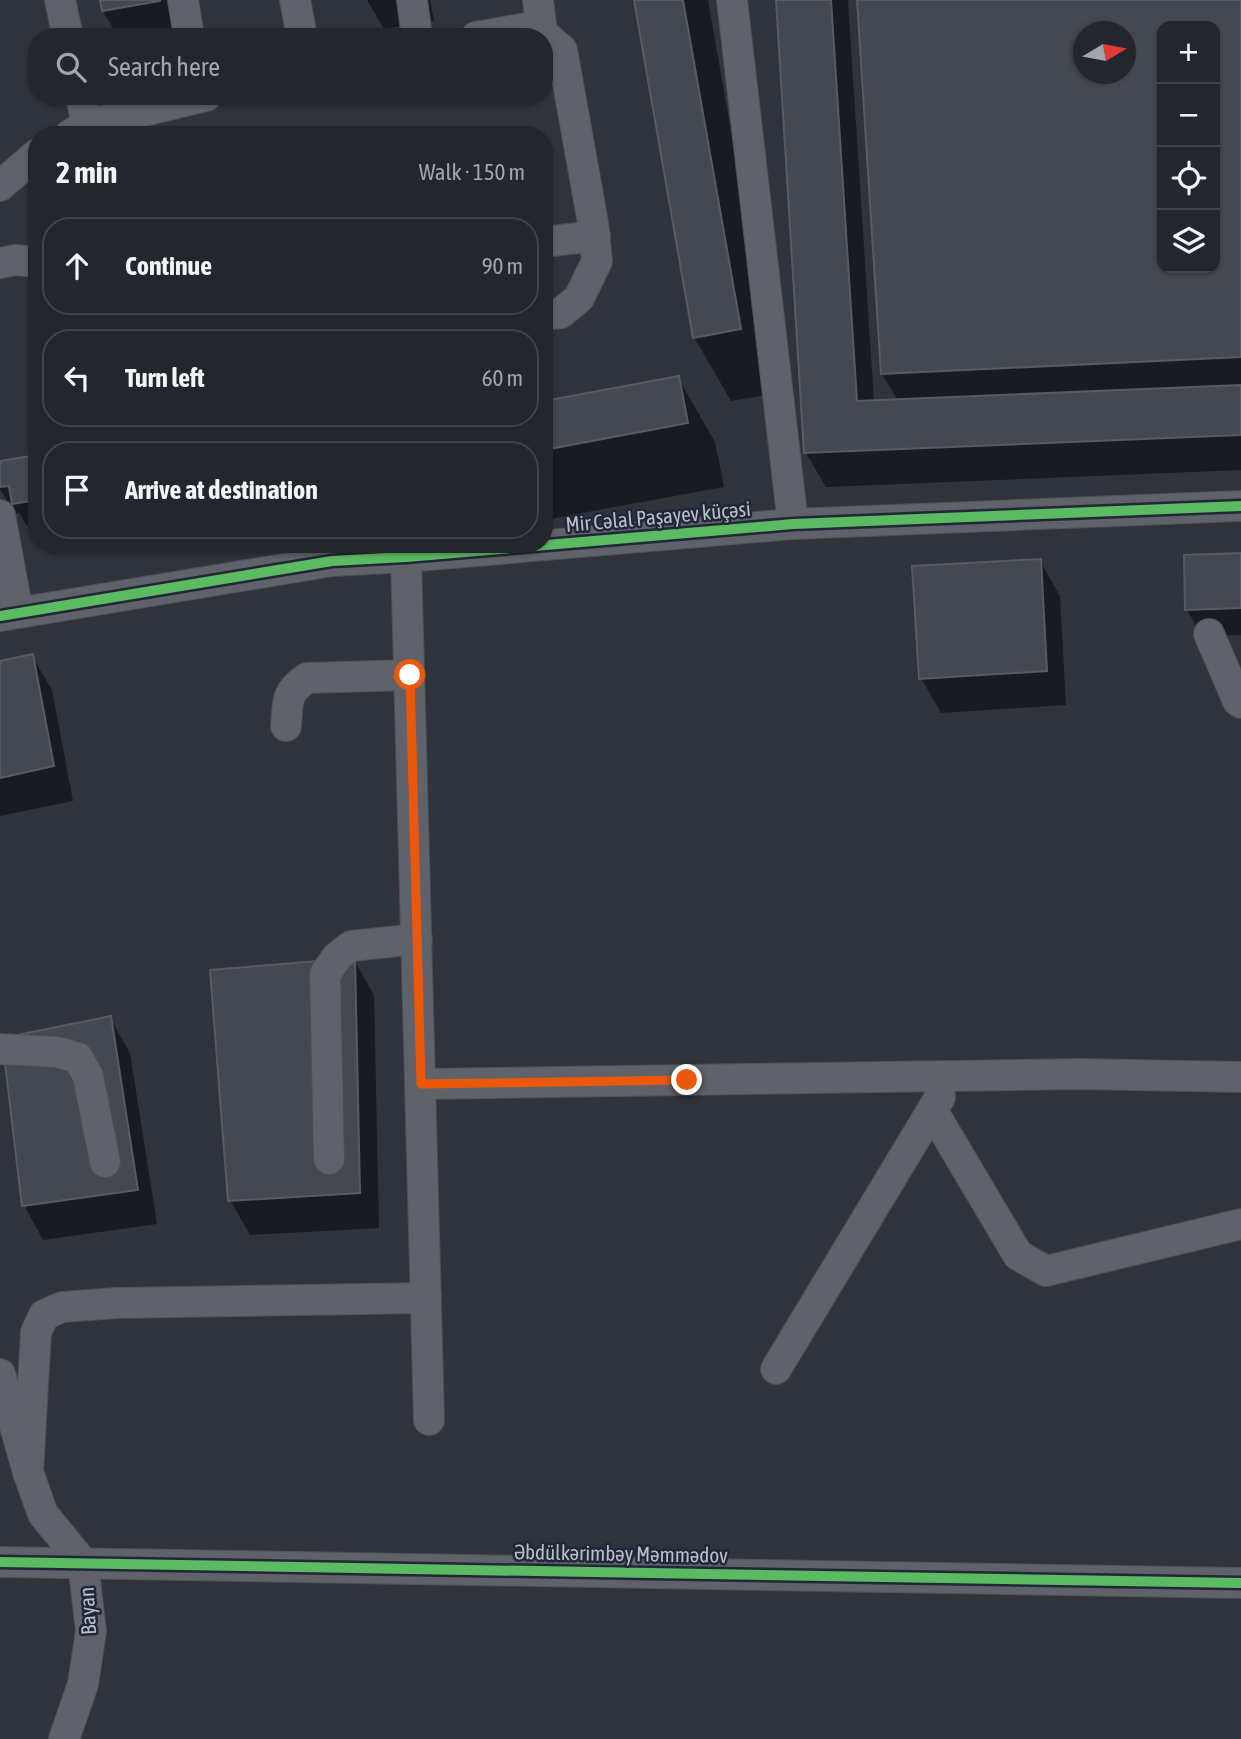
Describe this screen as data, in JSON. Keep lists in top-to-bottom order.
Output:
{
  "streets": {
    "street": ["Mir Cəlal Paşayev küçəsi", "Əbdülkərimbəy Məmmədov", "Bayan"]
  },
  "crossings": [
    ["Əbdülkərimbəy Məmmədov", "Bayan"]
  ],
  "north": "right",
  "page": {
    "map_buttons": ["+", "−"],
    "search": "Search here",
    "heading": ["2 min", "Walk · 150 m"],
    "list": [
      ["Continue", "90 m"],
      ["Turn left", "60 m"],
      "Arrive at destination"
    ]
  }
}
